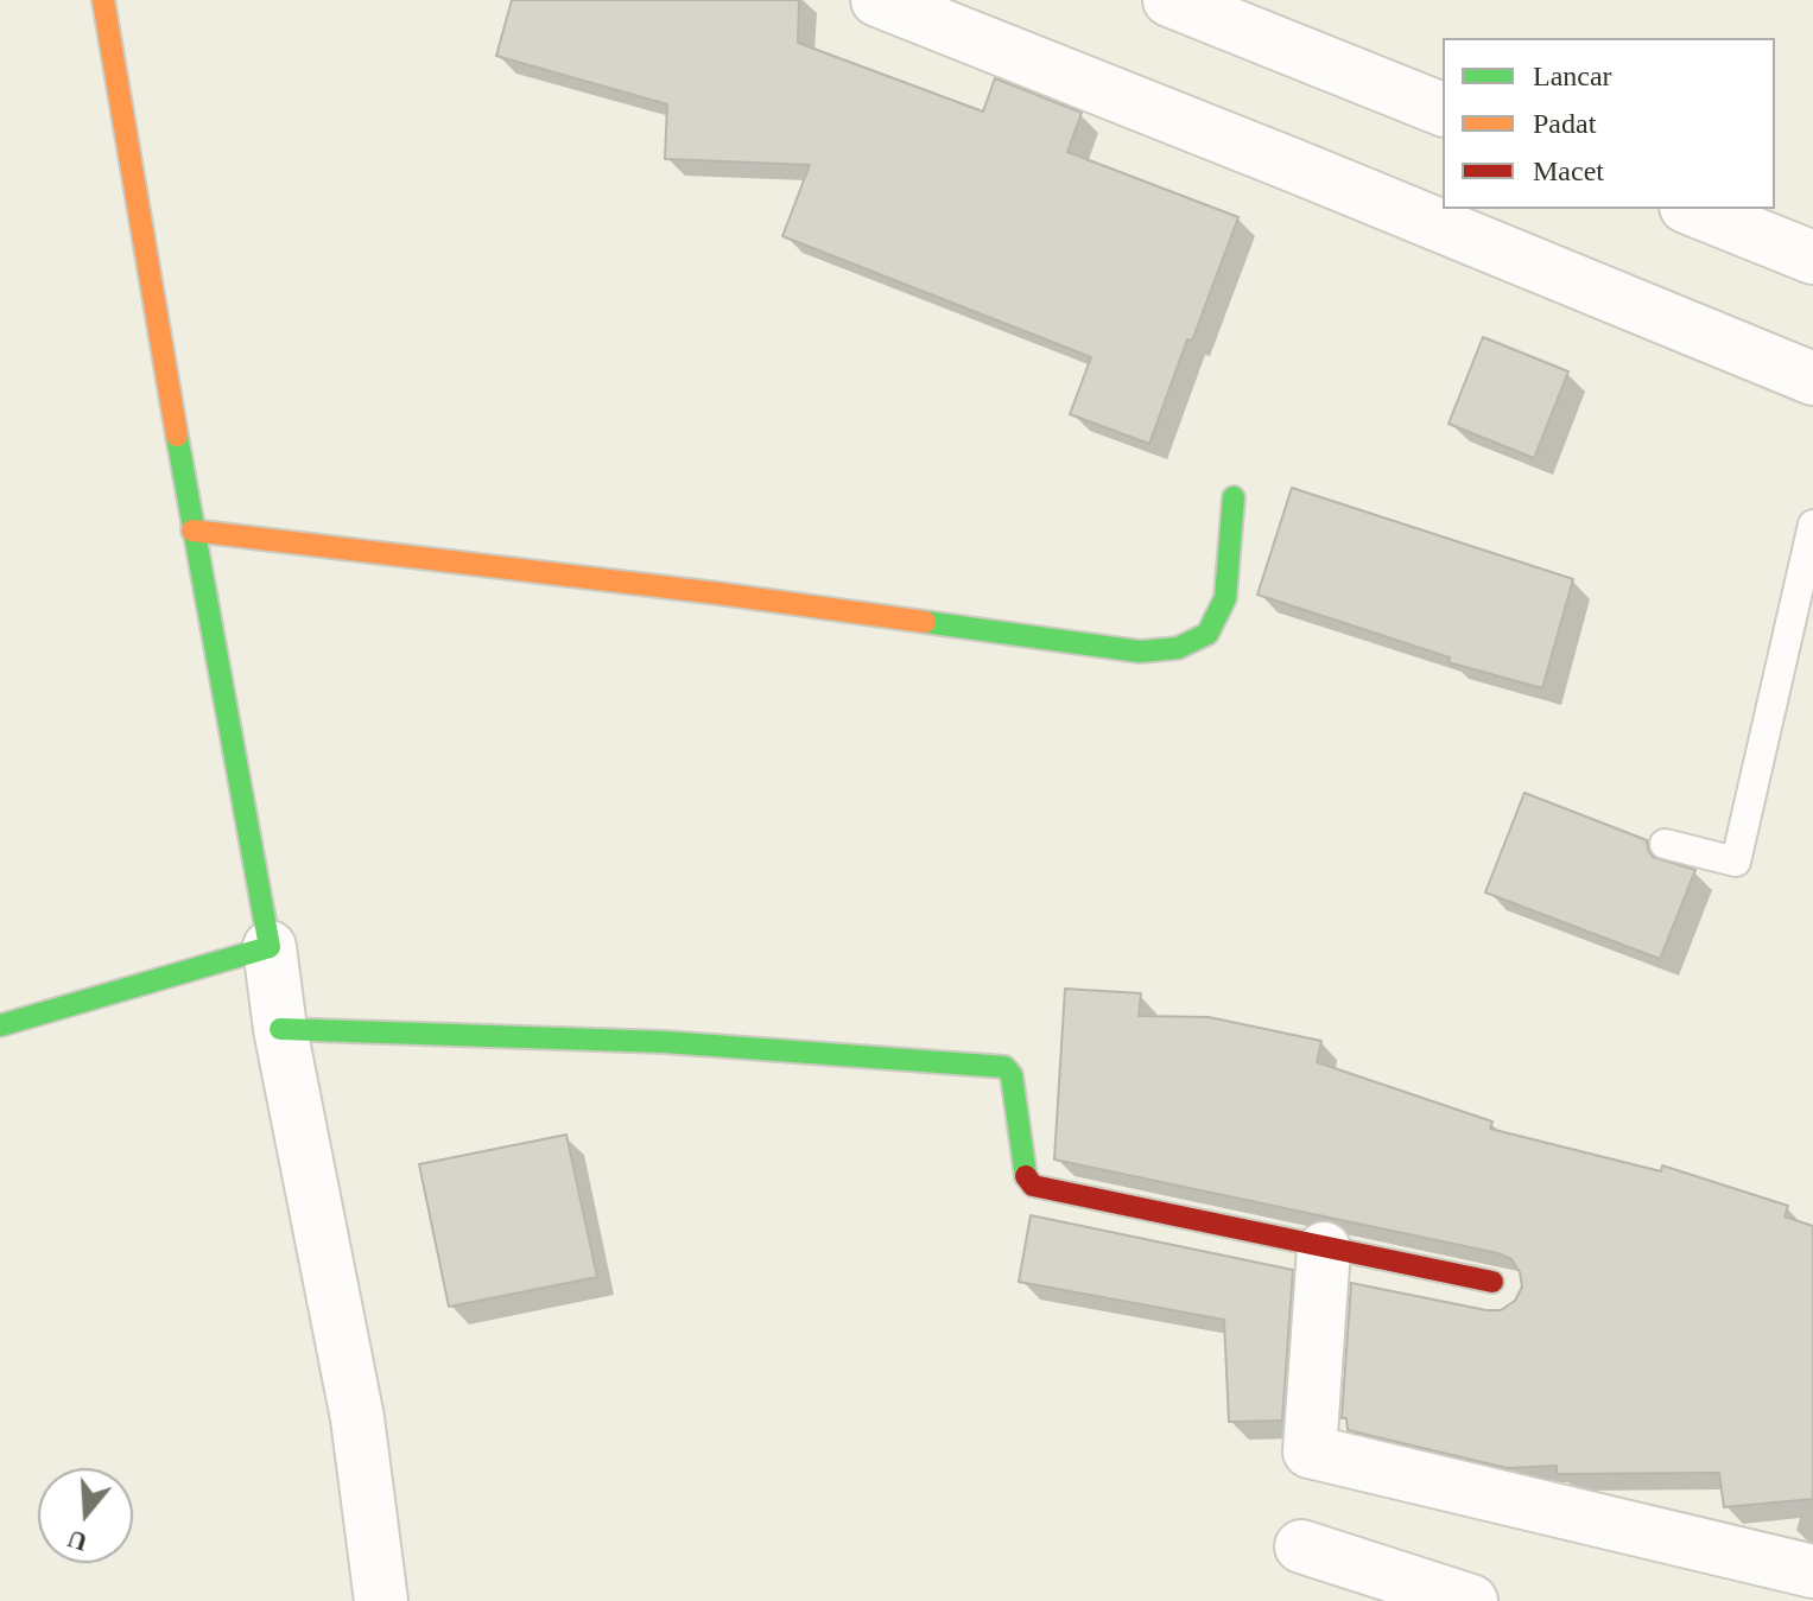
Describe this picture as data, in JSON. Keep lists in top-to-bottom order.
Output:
{
  "legend": ["Lancar", "Padat", "Macet"],
  "north": "bottom"
}
